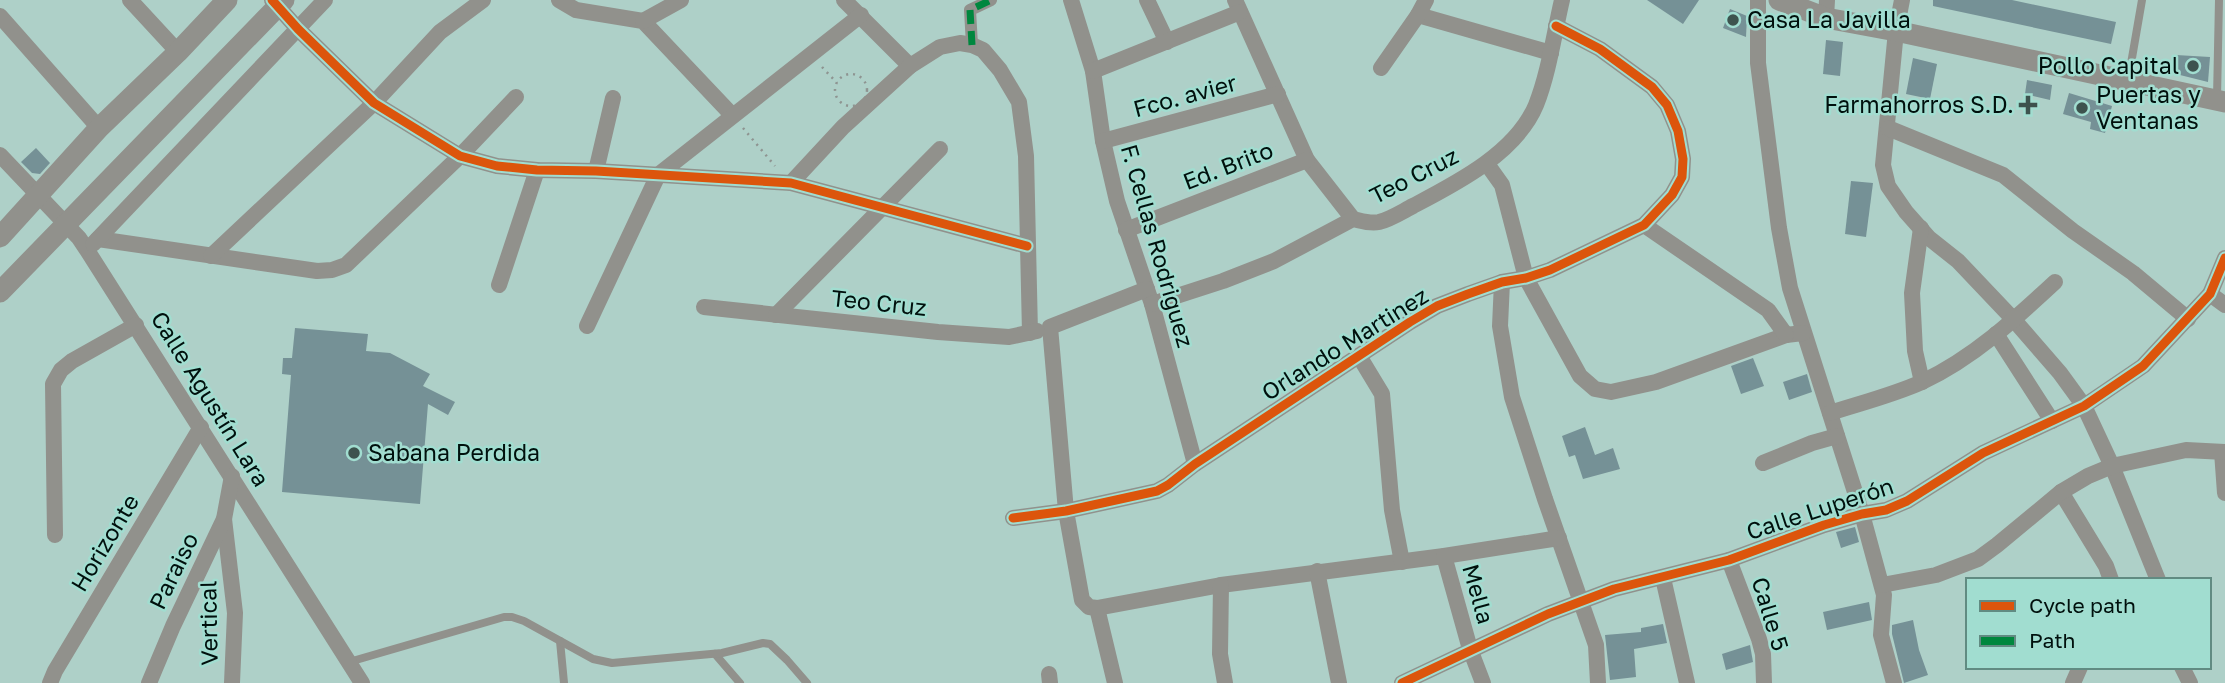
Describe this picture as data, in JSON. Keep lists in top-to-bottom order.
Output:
{
  "streets": {
    "street": [
      "Fco. avier",
      "Ed. Brito",
      "Teo Cruz",
      "F. Cellas Rodriguez",
      "Orlando Martinez",
      "Calle Agustín Lara",
      "Calle Luperón",
      "Horizonte",
      "Paraiso",
      "Mella",
      "Calle 5",
      "Vertical"
    ]
  },
  "crossings": [
    ["Fco. avier", "F. Cellas Rodriguez"],
    ["Ed. Brito", "F. Cellas Rodriguez"],
    ["Teo Cruz", "F. Cellas Rodriguez"],
    ["Teo Cruz", "Orlando Martinez"],
    ["F. Cellas Rodriguez", "Orlando Martinez"],
    ["Calle Agustín Lara", "Horizonte"],
    ["Calle Agustín Lara", "Paraiso"],
    ["Calle Luperón", "Mella"],
    ["Calle Luperón", "Calle 5"],
    ["Paraiso", "Vertical"]
  ],
  "places": {
    "other": [
      "Casa La Javilla",
      "Pollo Capital",
      "Puertas y Ventanas",
      "Sabana Perdida"
    ],
    "health": ["Farmahorros S.D."]
  },
  "legend": ["Cycle path", "Path"]
}
